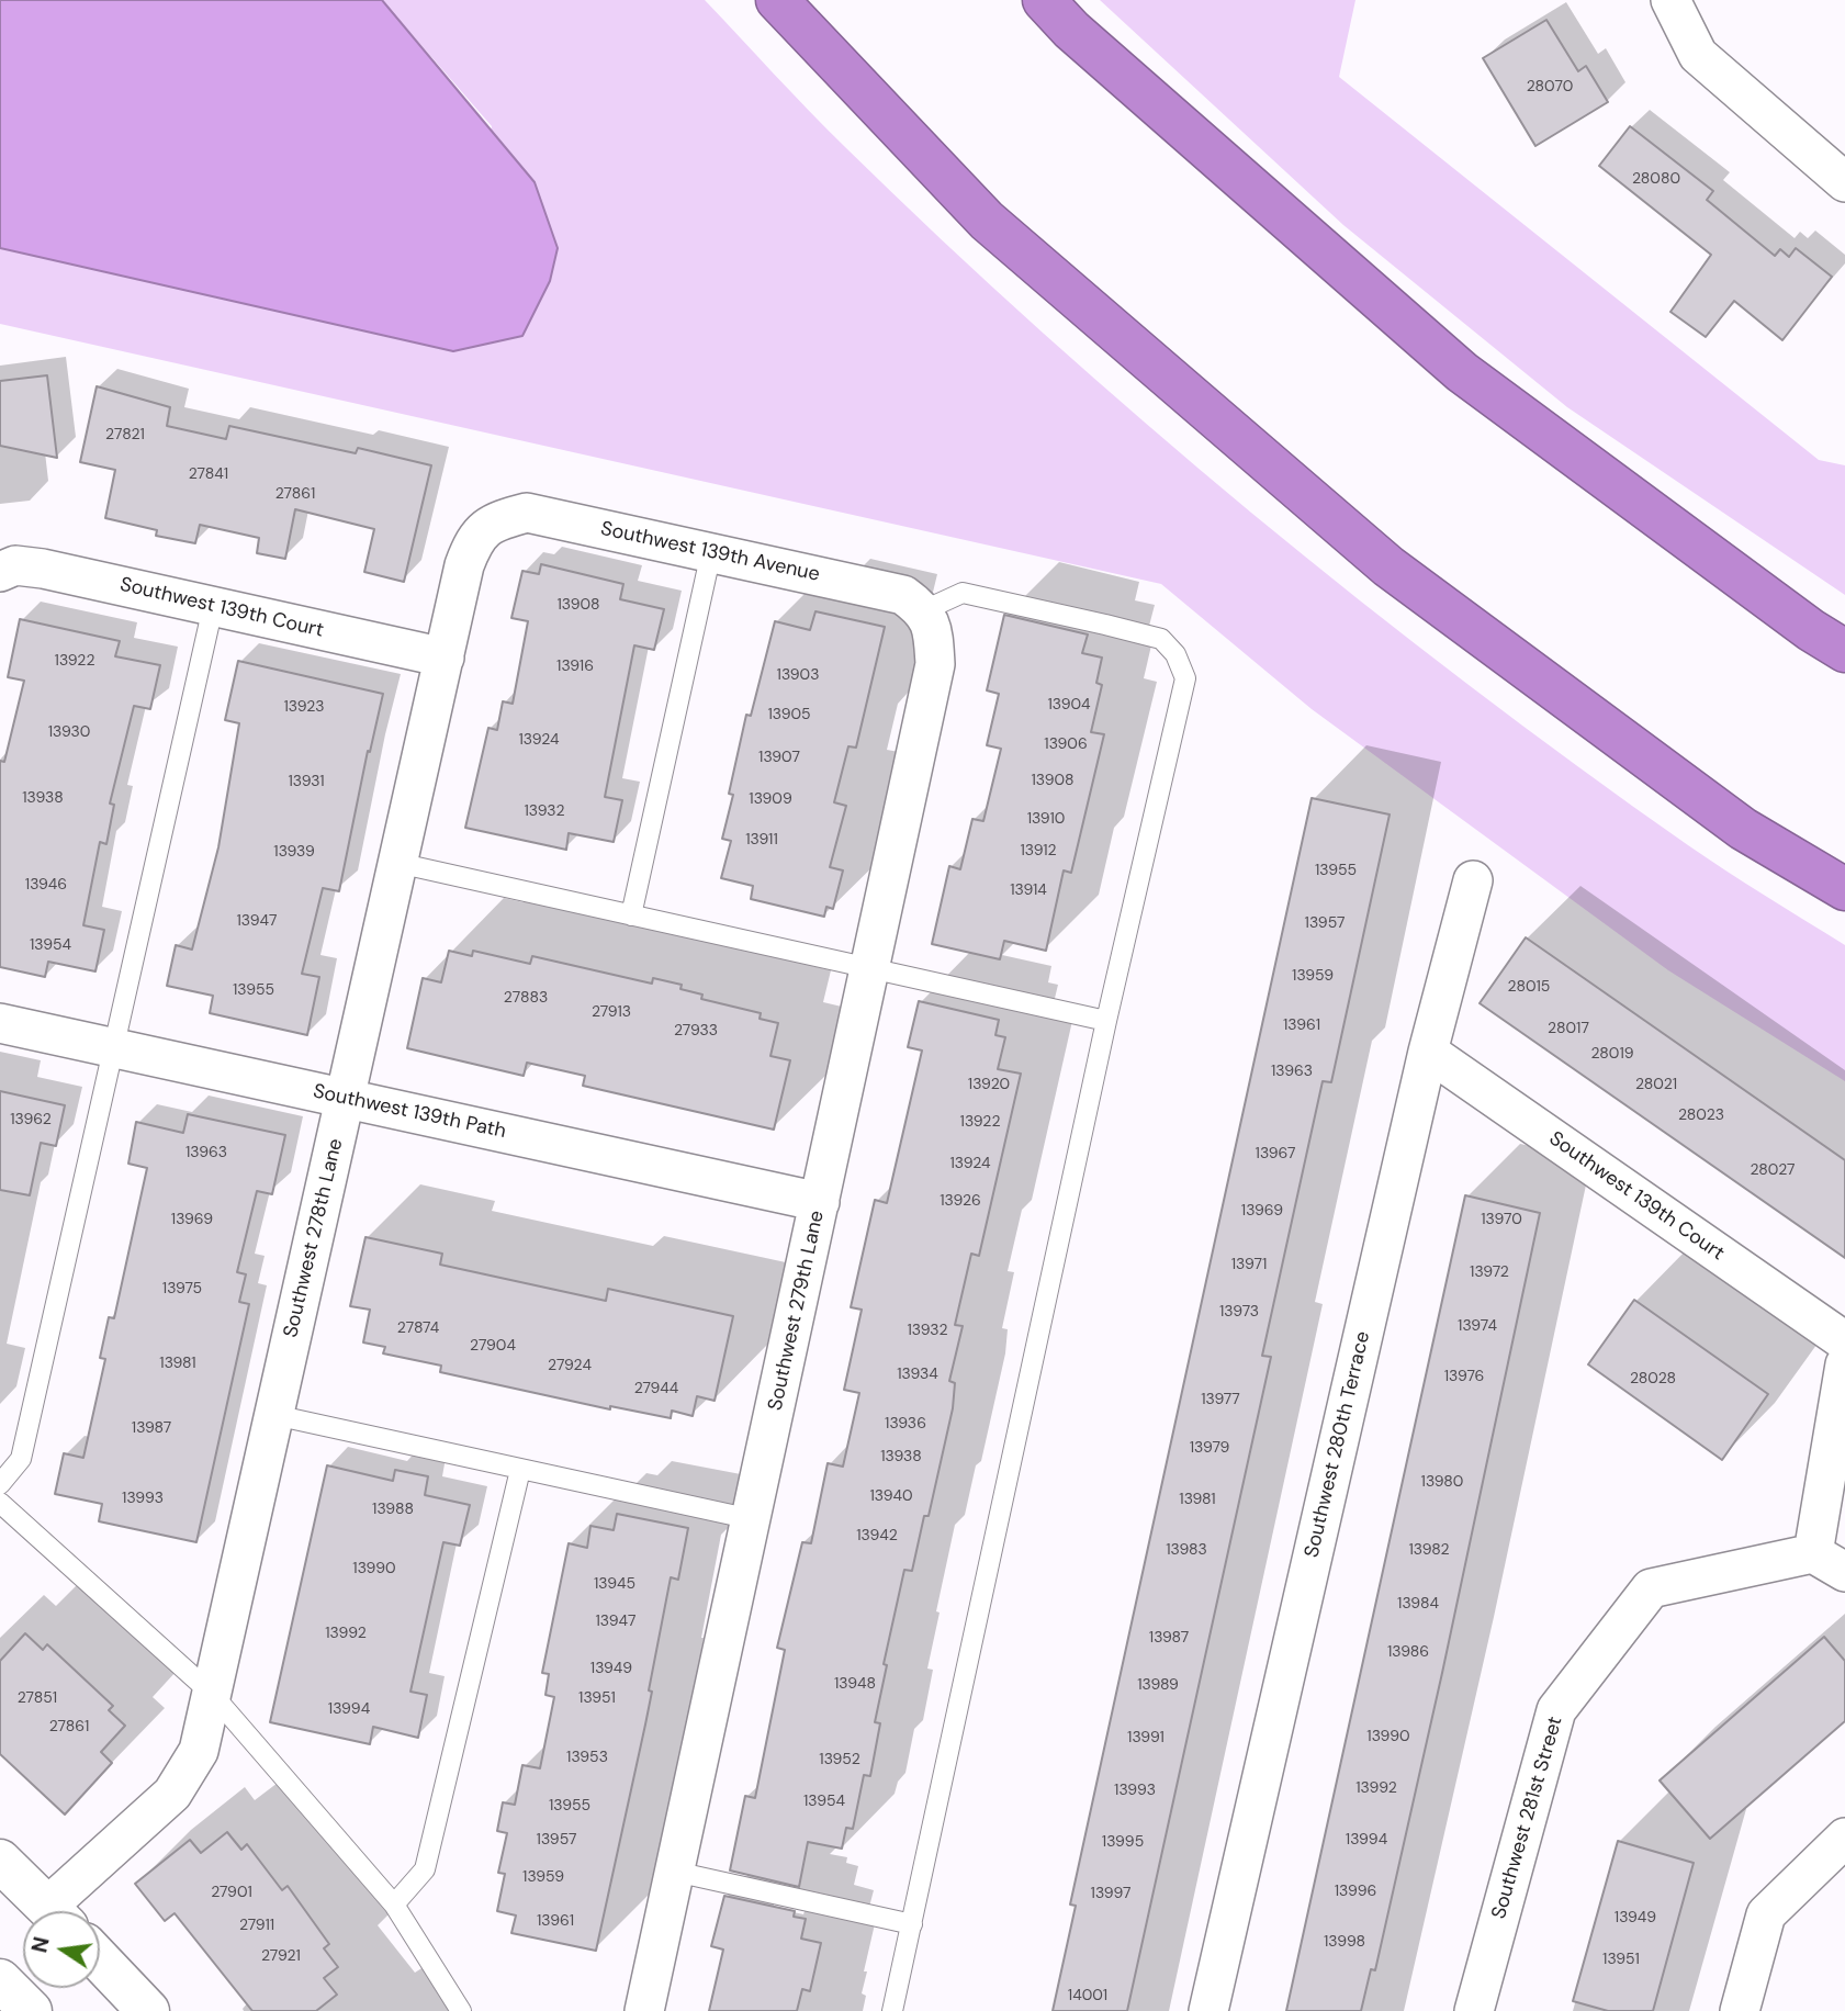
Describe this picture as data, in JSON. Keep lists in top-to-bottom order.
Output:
{
  "streets": {
    "street": [
      "Southwest 139th Avenue",
      "Southwest 139th Court",
      "Southwest 139th Path",
      "Southwest 278th Lane",
      "Southwest 279th Lane",
      "Southwest 280th Terrace",
      "Southwest 281st Street"
    ]
  },
  "crossings": [
    ["Southwest 139th Avenue", "Southwest 278th Lane"],
    ["Southwest 139th Avenue", "Southwest 279th Lane"],
    ["Southwest 139th Court", "Southwest 278th Lane"],
    ["Southwest 139th Court", "Southwest 280th Terrace"],
    ["Southwest 139th Path", "Southwest 278th Lane"],
    ["Southwest 139th Path", "Southwest 279th Lane"]
  ],
  "house_numbers": [
    "28070",
    "28080",
    "27821",
    "27841",
    "27861",
    "13908",
    "13922",
    "13916",
    "13903",
    "13904",
    "13923",
    "13905",
    "13930",
    "13924",
    "13906",
    "13907",
    "13908",
    "13931",
    "13938",
    "13909",
    "13932",
    "13910",
    "13911",
    "13912",
    "13939",
    "13955",
    "13946",
    "13914",
    "13947",
    "13957",
    "13954",
    "13959",
    "28015",
    "13955",
    "27883",
    "27913",
    "13961",
    "28017",
    "27933",
    "28019",
    "13963",
    "13920",
    "28021",
    "28023",
    "13962",
    "13922",
    "13963",
    "13967",
    "13924",
    "28027",
    "13926",
    "13969",
    "13969",
    "13970",
    "13971",
    "13972",
    "13975",
    "13973",
    "13974",
    "27874",
    "13932",
    "27904",
    "13981",
    "27924",
    "13934",
    "13976",
    "28028",
    "27944",
    "13977",
    "13936",
    "13987",
    "13979",
    "13938",
    "13980",
    "13940",
    "13993",
    "13981",
    "13988",
    "13942",
    "13983",
    "13982",
    "13990",
    "13945",
    "13984",
    "13947",
    "13992",
    "13987",
    "13986",
    "13949",
    "13948",
    "13989",
    "27851",
    "13951",
    "13994",
    "27861",
    "13990",
    "13991",
    "13953",
    "13952",
    "13992",
    "13993",
    "13954",
    "13955",
    "13957",
    "13994",
    "13995",
    "13959",
    "13996",
    "27901",
    "13997",
    "13949",
    "13961",
    "27911",
    "13998",
    "27921",
    "13951",
    "14001"
  ],
  "north": "left"
}
